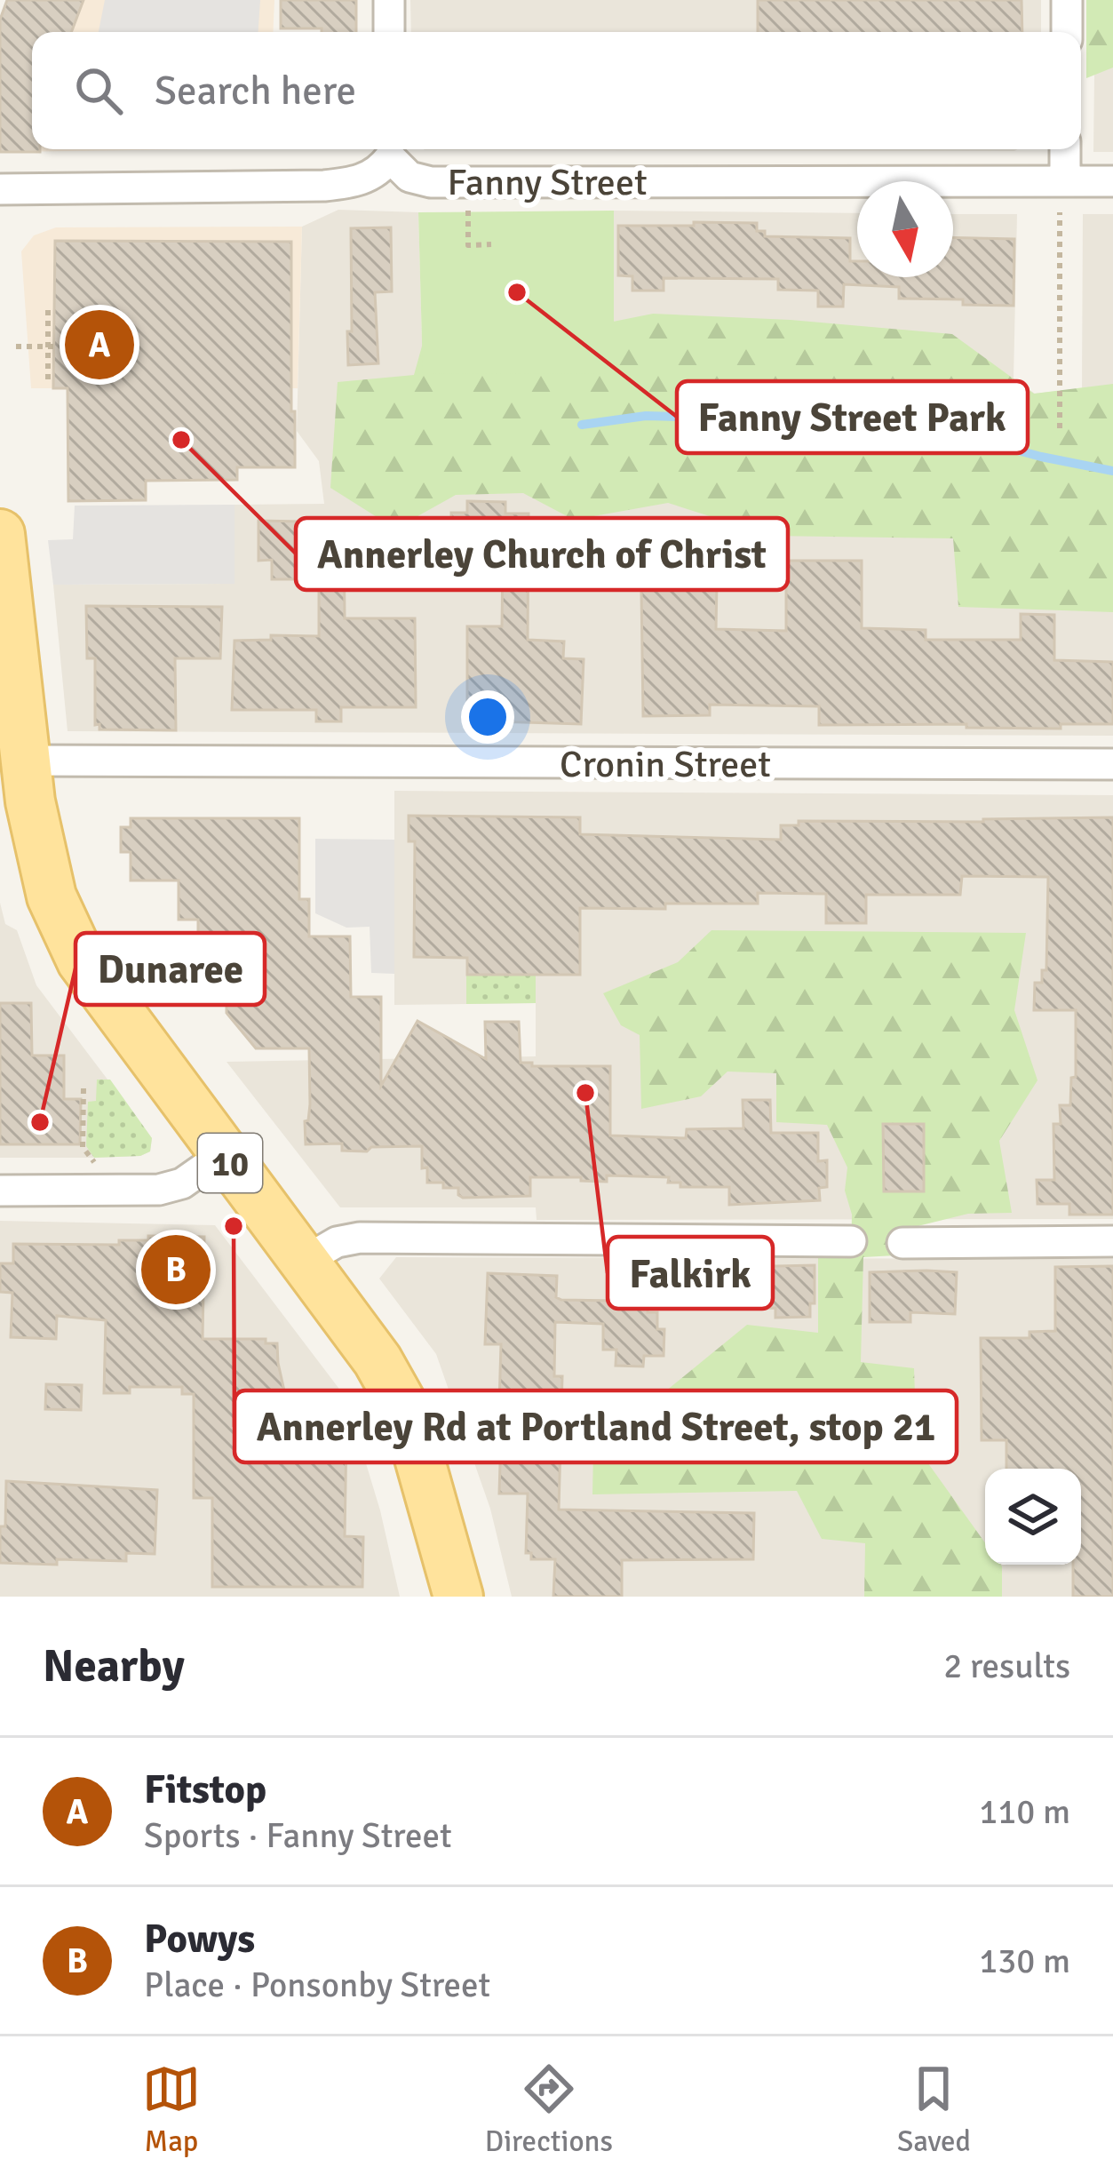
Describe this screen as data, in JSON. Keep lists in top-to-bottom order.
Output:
{
  "streets": {
    "main road": ["10"],
    "street": ["Fanny Street", "Cronin Street"]
  },
  "crossings": [
    ["Cronin Street", "10"]
  ],
  "places": [
    "Fanny Street Park",
    "Annerley Church of Christ",
    "Falkirk",
    "Dunaree",
    "Annerley Rd at Portland Street, stop 21"
  ],
  "north": "bottom",
  "page": {
    "search": "Search here",
    "pins": ["A", "B"],
    "heading": ["Nearby", "2 results"],
    "list": [
      {
        "mark": "A",
        "name": "Fitstop",
        "note": "Sports · Fanny Street",
        "value": "110 m"
      },
      {
        "mark": "B",
        "name": "Powys",
        "note": "Place · Ponsonby Street",
        "value": "130 m"
      }
    ],
    "nav": ["Map", "Directions", "Saved"]
  }
}
